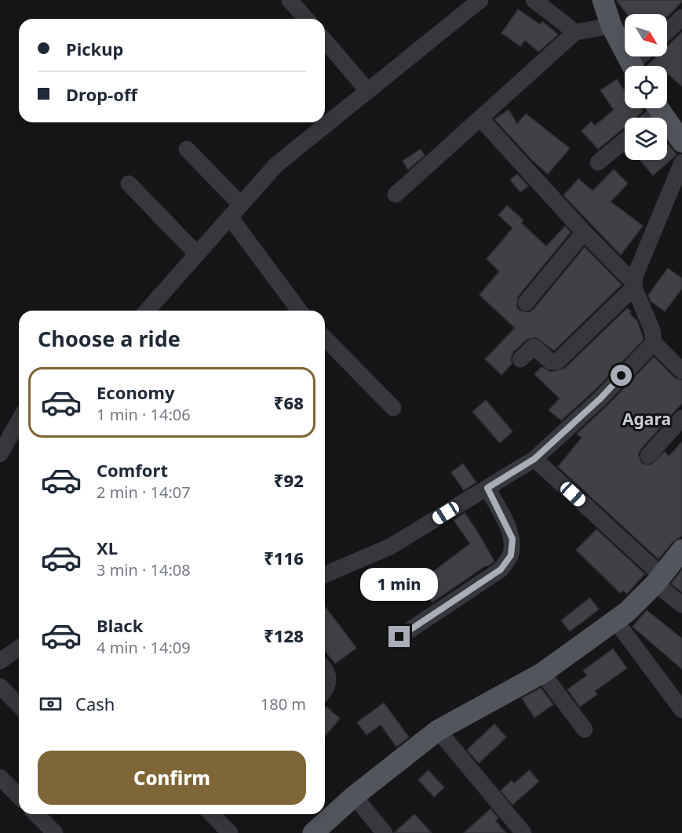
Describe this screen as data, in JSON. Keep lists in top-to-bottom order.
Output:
{
  "districts": ["Agara"],
  "north": "bottom right",
  "page": {
    "banner": ["Pickup", "Drop-off"],
    "heading": "Choose a ride",
    "list": [
      {
        "name": "Economy",
        "note": "1 min · 14:06",
        "value": "₹68"
      },
      {
        "name": "Comfort",
        "note": "2 min · 14:07",
        "value": "₹92"
      },
      {
        "name": "XL",
        "note": "3 min · 14:08",
        "value": "₹116"
      },
      {
        "name": "Black",
        "note": "4 min · 14:09",
        "value": "₹128"
      }
    ],
    "bubble": "1 min",
    "pay": ["Cash", "180 m"],
    "buttons": "Confirm"
  }
}
